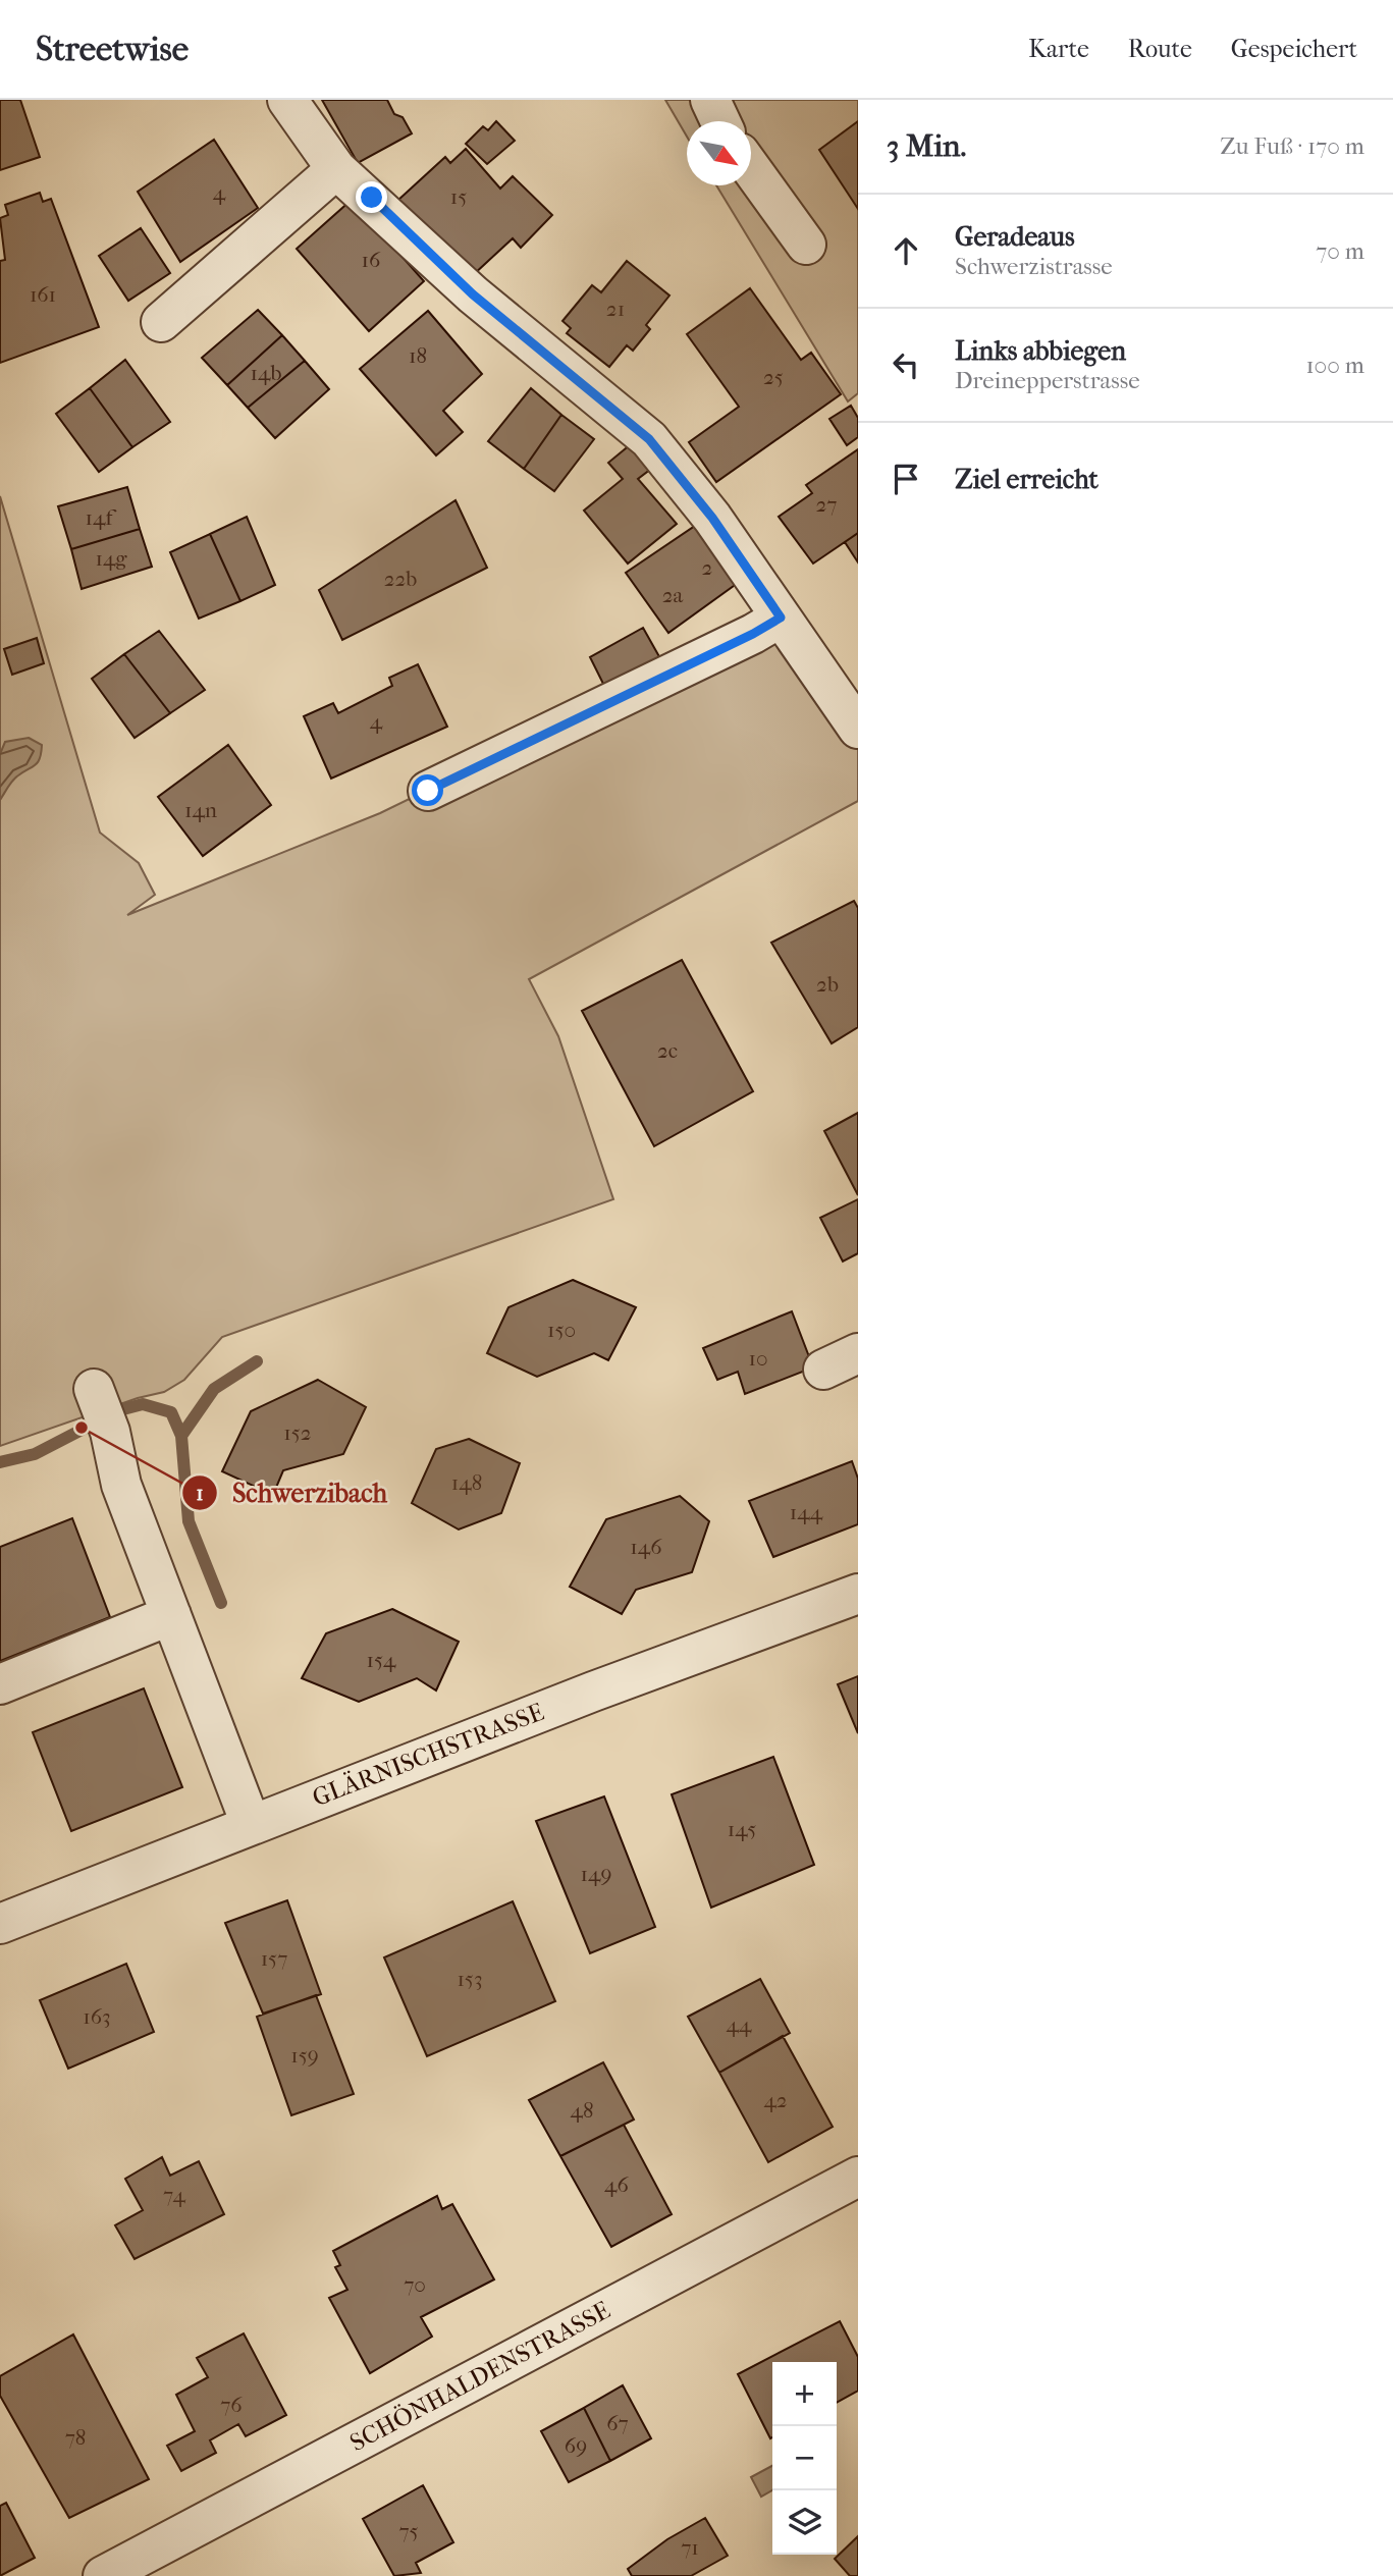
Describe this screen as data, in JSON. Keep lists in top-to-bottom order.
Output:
{
  "streets": {
    "street": ["GLÄRNISCHSTRASSE", "SCHÖNHALDENSTRASSE"]
  },
  "places": ["Schwerzibach"],
  "house_numbers": [
    "4",
    "15",
    "16",
    "161",
    "21",
    "18",
    "14b",
    "25",
    "27",
    "14f",
    "14g",
    "2",
    "22b",
    "2a",
    "4",
    "14n",
    "2b",
    "2c",
    "150",
    "10",
    "152",
    "148",
    "144",
    "146",
    "154",
    "145",
    "149",
    "157",
    "153",
    "163",
    "44",
    "159",
    "42",
    "48",
    "46",
    "74",
    "70",
    "76",
    "67",
    "78",
    "69",
    "75",
    "71"
  ],
  "north": "bottom right",
  "page": {
    "header": "Streetwise",
    "nav": ["Karte", "Route", "Gespeichert"],
    "heading": ["3 Min.", "Zu Fuß · 170 m"],
    "list": [
      ["Geradeaus", "Schwerzistrasse", "70 m"],
      ["Links abbiegen", "Dreinepperstrasse", "100 m"],
      "Ziel erreicht"
    ],
    "map_buttons": ["+", "−"]
  }
}
